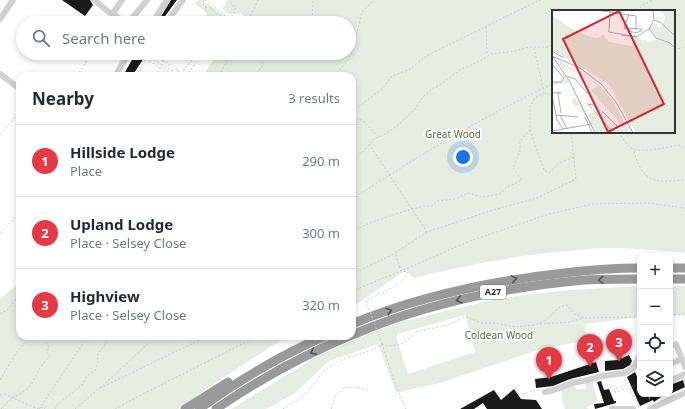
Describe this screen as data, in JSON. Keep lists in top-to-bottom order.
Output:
{
  "streets": {
    "highway": ["A27"]
  },
  "parks": ["Great Wood", "Coldean Wood"],
  "page": {
    "search": "Search here",
    "heading": ["Nearby", "3 results"],
    "list": [
      {
        "mark": "1",
        "name": "Hillside Lodge",
        "note": "Place",
        "value": "290 m"
      },
      {
        "mark": "2",
        "name": "Upland Lodge",
        "note": "Place · Selsey Close",
        "value": "300 m"
      },
      {
        "mark": "3",
        "name": "Highview",
        "note": "Place · Selsey Close",
        "value": "320 m"
      }
    ],
    "map_buttons": ["+", "−"],
    "pins": ["3", "2", "1"]
  }
}
